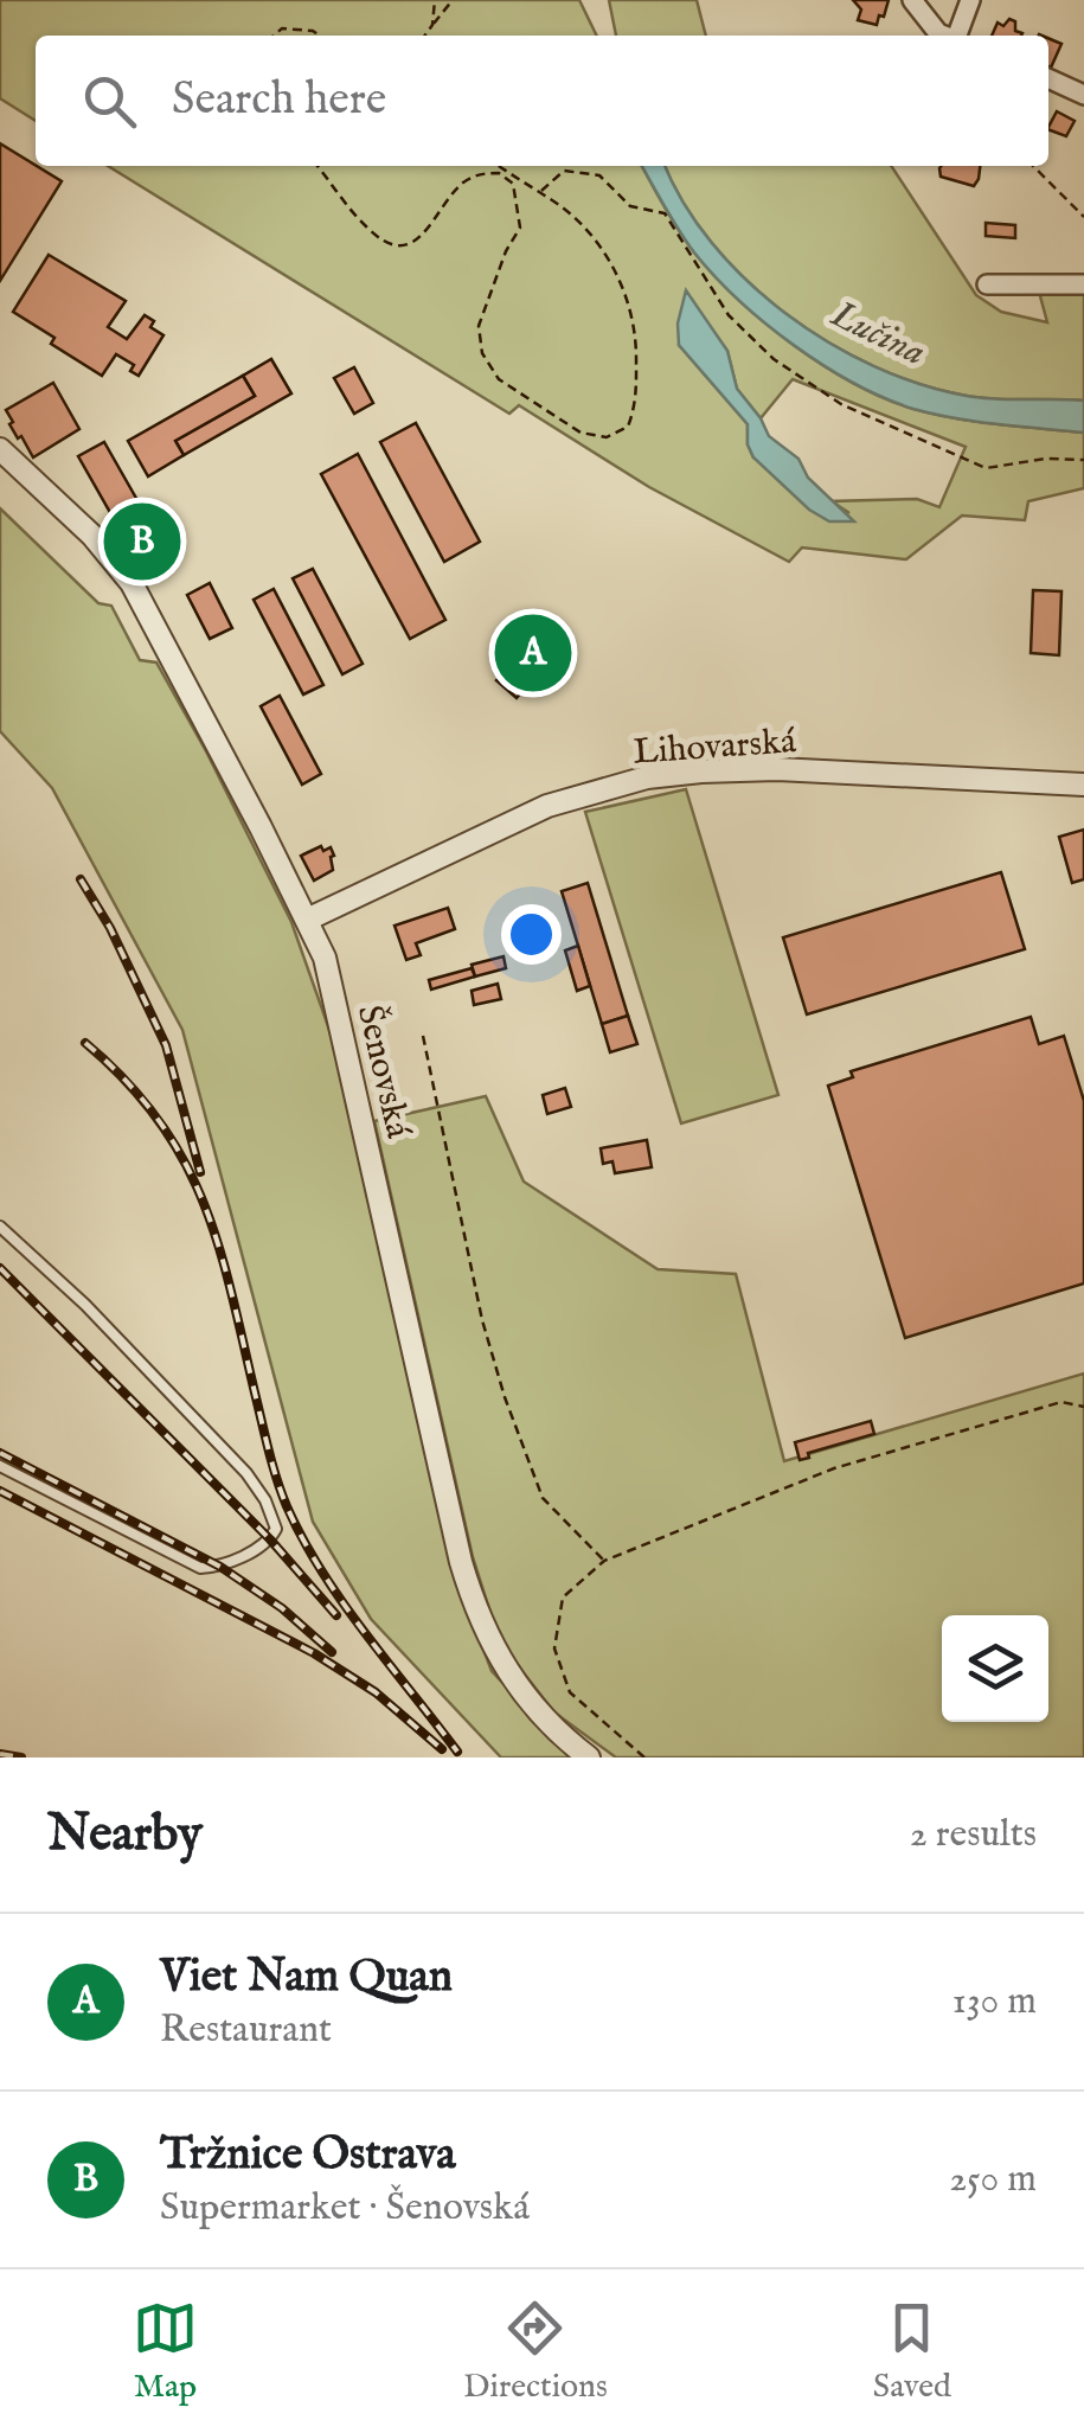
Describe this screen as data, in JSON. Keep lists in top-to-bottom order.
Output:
{
  "streets": {
    "street": ["Lihovarská", "Šenovská"]
  },
  "crossings": [
    ["Lihovarská", "Šenovská"]
  ],
  "water": ["Lučina"],
  "page": {
    "search": "Search here",
    "pins": ["B", "A"],
    "heading": ["Nearby", "2 results"],
    "list": [
      {
        "mark": "A",
        "name": "Viet Nam Quan",
        "note": "Restaurant",
        "value": "130 m"
      },
      {
        "mark": "B",
        "name": "Tržnice Ostrava",
        "note": "Supermarket · Šenovská",
        "value": "250 m"
      }
    ],
    "nav": ["Map", "Directions", "Saved"]
  }
}
